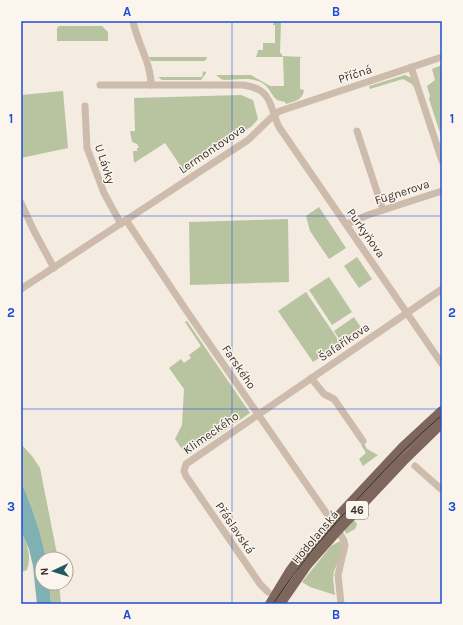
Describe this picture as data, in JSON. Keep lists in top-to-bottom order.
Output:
{
  "streets": {
    "main road": ["46", "Hodolanská"],
    "street": [
      "Příčná",
      "Lermontovova",
      "U Lávky",
      "Fügnerova",
      "Purkyňova",
      "Šafaříkova",
      "Farského",
      "Klimeckého",
      "Přáslavská"
    ]
  },
  "crossings": [
    ["Příčná", "Lermontovova"],
    ["Příčná", "Purkyňova"],
    ["Lermontovova", "U Lávky"],
    ["Lermontovova", "Purkyňova"],
    ["Lermontovova", "Farského"],
    ["U Lávky", "Farského"],
    ["Fügnerova", "Purkyňova"],
    ["Purkyňova", "Šafaříkova"],
    ["Šafaříkova", "Farského"],
    ["Šafaříkova", "Klimeckého"],
    ["Farského", "Klimeckého"],
    ["Farského", "Hodolanská"],
    ["Klimeckého", "Přáslavská"]
  ],
  "north": "left",
  "grid": {
    "columns": ["A", "B"],
    "rows": ["1", "2", "3"]
  }
}
